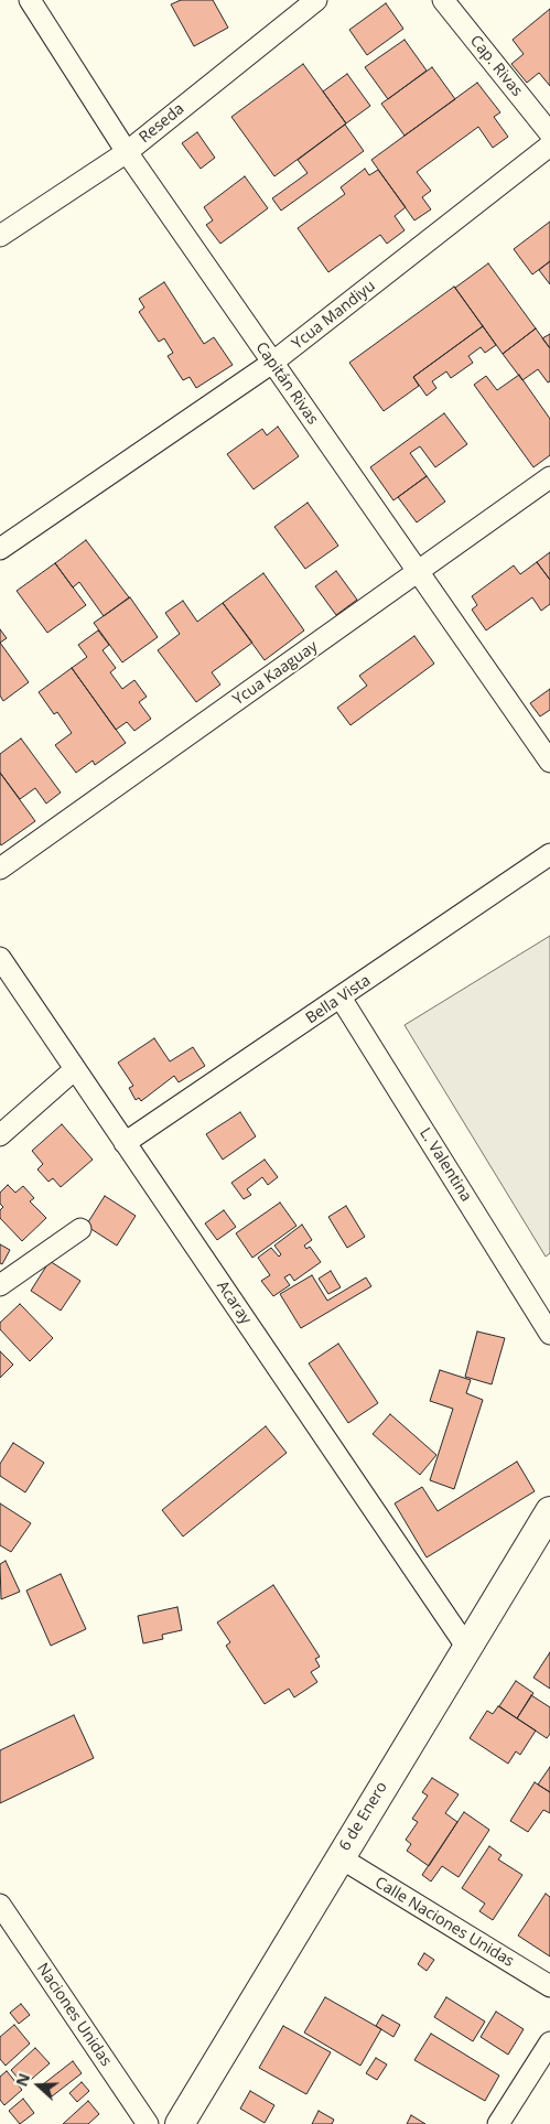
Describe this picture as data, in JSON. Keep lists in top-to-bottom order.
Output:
{
  "streets": {
    "main road": ["6 de Enero"],
    "street": [
      "Cap. Rivas",
      "Reseda",
      "Ycua Mandiyu",
      "Capitán Rivas",
      "Ycua Kaaguay",
      "Bella Vista",
      "L. Valentina",
      "Acaray",
      "Calle Naciones Unidas",
      "Naciones Unidas"
    ]
  },
  "crossings": [
    ["Reseda", "Capitán Rivas"],
    ["Ycua Mandiyu", "Capitán Rivas"],
    ["Capitán Rivas", "Ycua Kaaguay"],
    ["Bella Vista", "L. Valentina"],
    ["Bella Vista", "Acaray"],
    ["Acaray", "6 de Enero"],
    ["6 de Enero", "Calle Naciones Unidas"]
  ],
  "north": "left"
}
